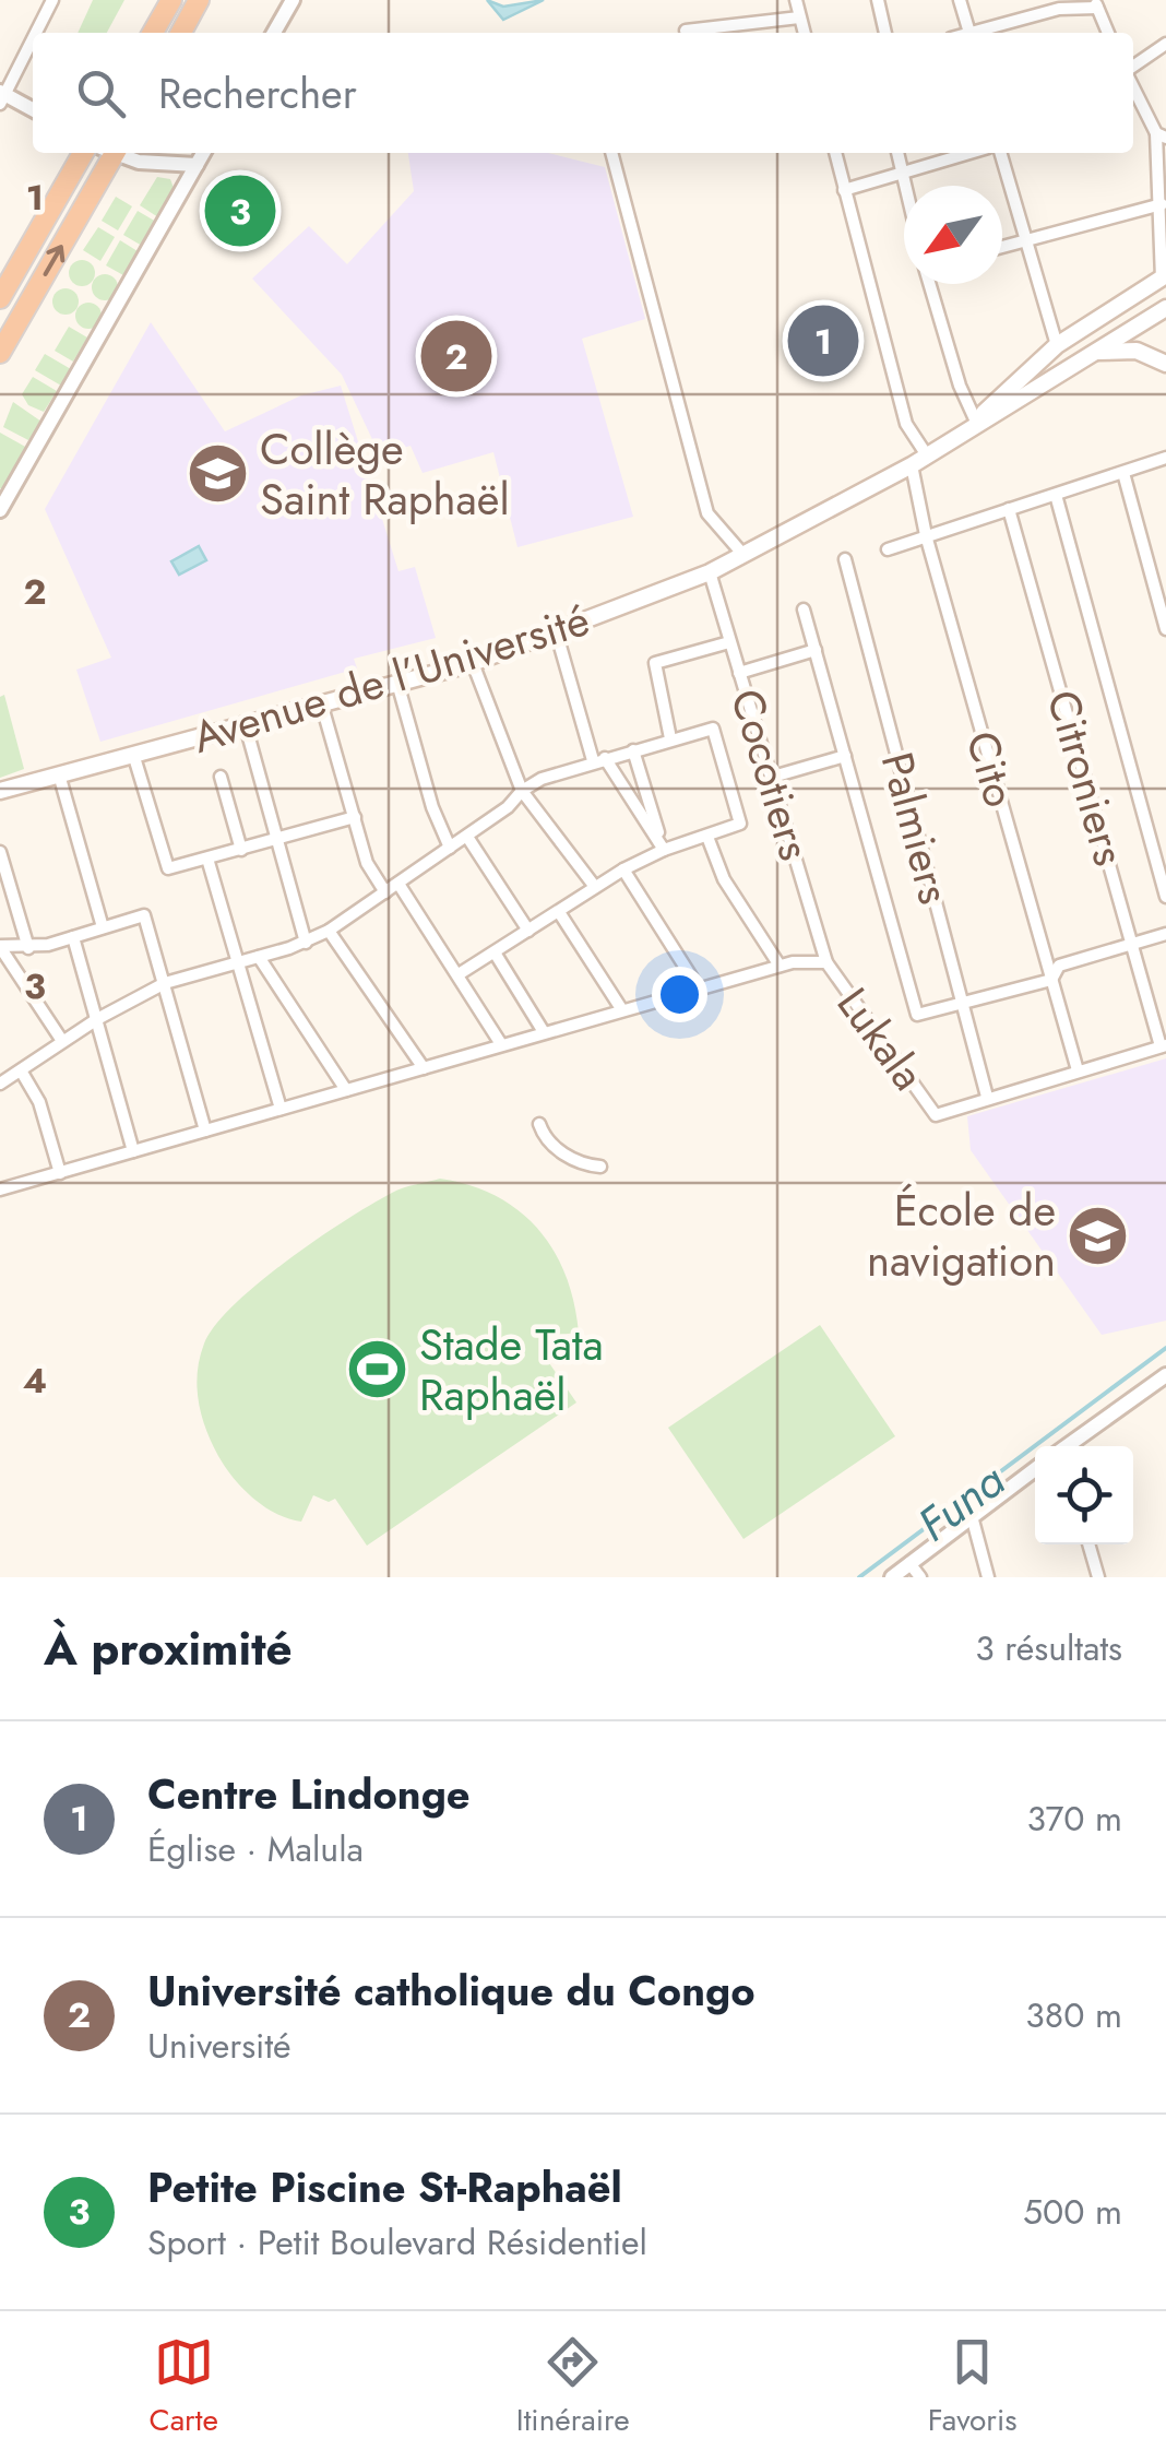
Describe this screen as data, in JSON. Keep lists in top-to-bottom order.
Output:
{
  "streets": {
    "main road": ["Avenue de l’Université"],
    "street": [
      "Cito",
      "Cocotiers",
      "Citroniers",
      "Palmiers",
      "Lukala"
    ]
  },
  "crossings": [
    ["Avenue de l’Université", "Cito"],
    ["Avenue de l’Université", "Cocotiers"],
    ["Cocotiers", "Lukala"],
    ["Palmiers", "Lukala"]
  ],
  "water": ["Funa"],
  "places": {
    "school or university": ["Collège Saint Raphaël", "École de navigation"],
    "sports": ["Stade Tata Raphaël"]
  },
  "north": "bottom left",
  "page": {
    "search": "Rechercher",
    "pins": ["3", "1", "2"],
    "heading": ["À proximité", "3 résultats"],
    "list": [
      {
        "mark": "1",
        "name": "Centre Lindonge",
        "note": "Église · Malula",
        "value": "370 m"
      },
      {
        "mark": "2",
        "name": "Université catholique du Congo",
        "note": "Université",
        "value": "380 m"
      },
      {
        "mark": "3",
        "name": "Petite Piscine St-Raphaël",
        "note": "Sport · Petit Boulevard Résidentiel",
        "value": "500 m"
      }
    ],
    "nav": ["Carte", "Itinéraire", "Favoris"]
  },
  "grid": {
    "rows": [
      "1",
      "2",
      "3",
      "4"
    ]
  }
}
